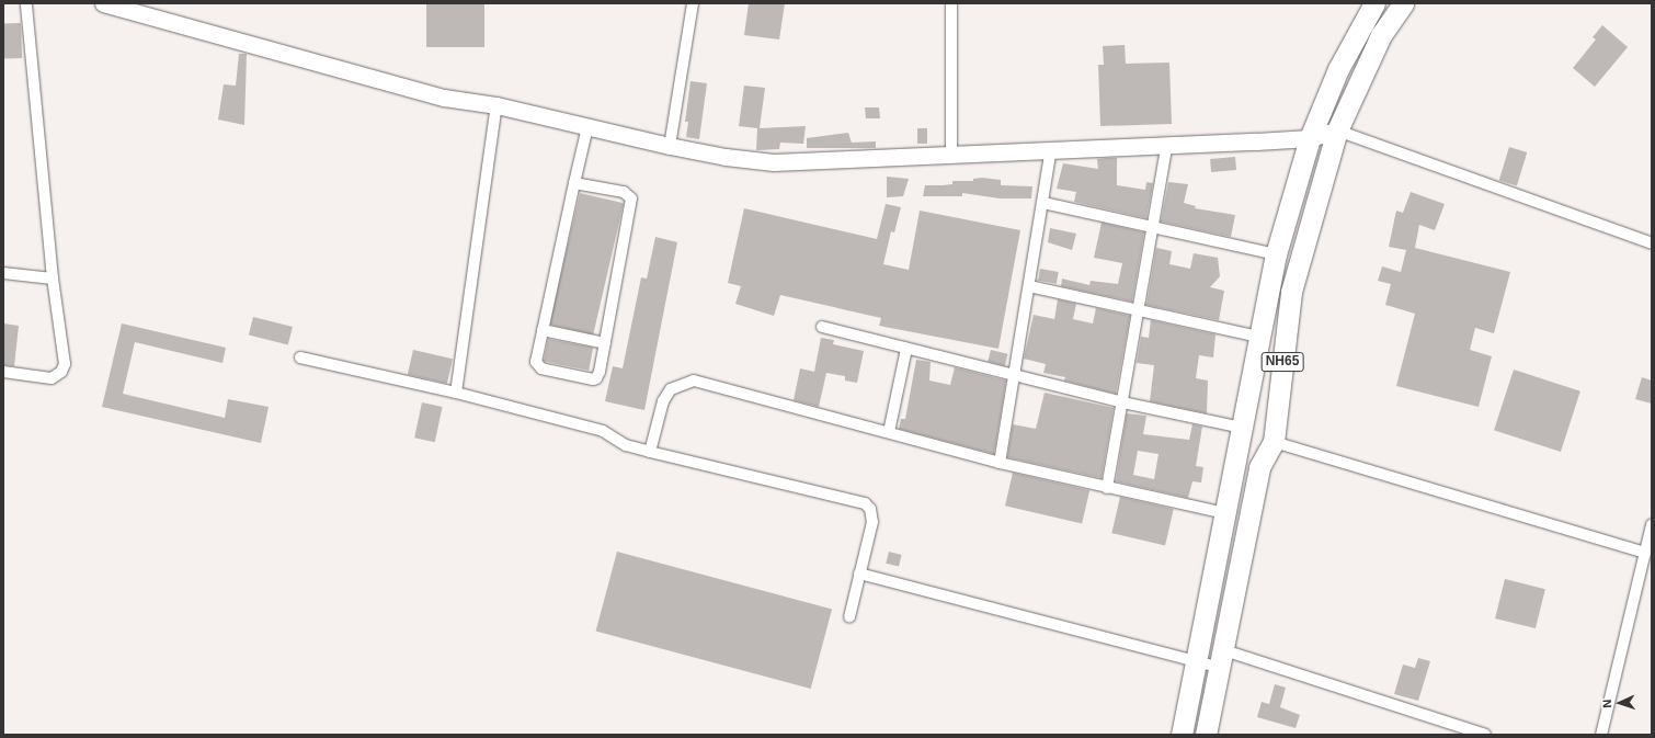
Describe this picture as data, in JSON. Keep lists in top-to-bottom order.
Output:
{
  "streets": {
    "highway": ["NH65"]
  },
  "north": "left"
}
